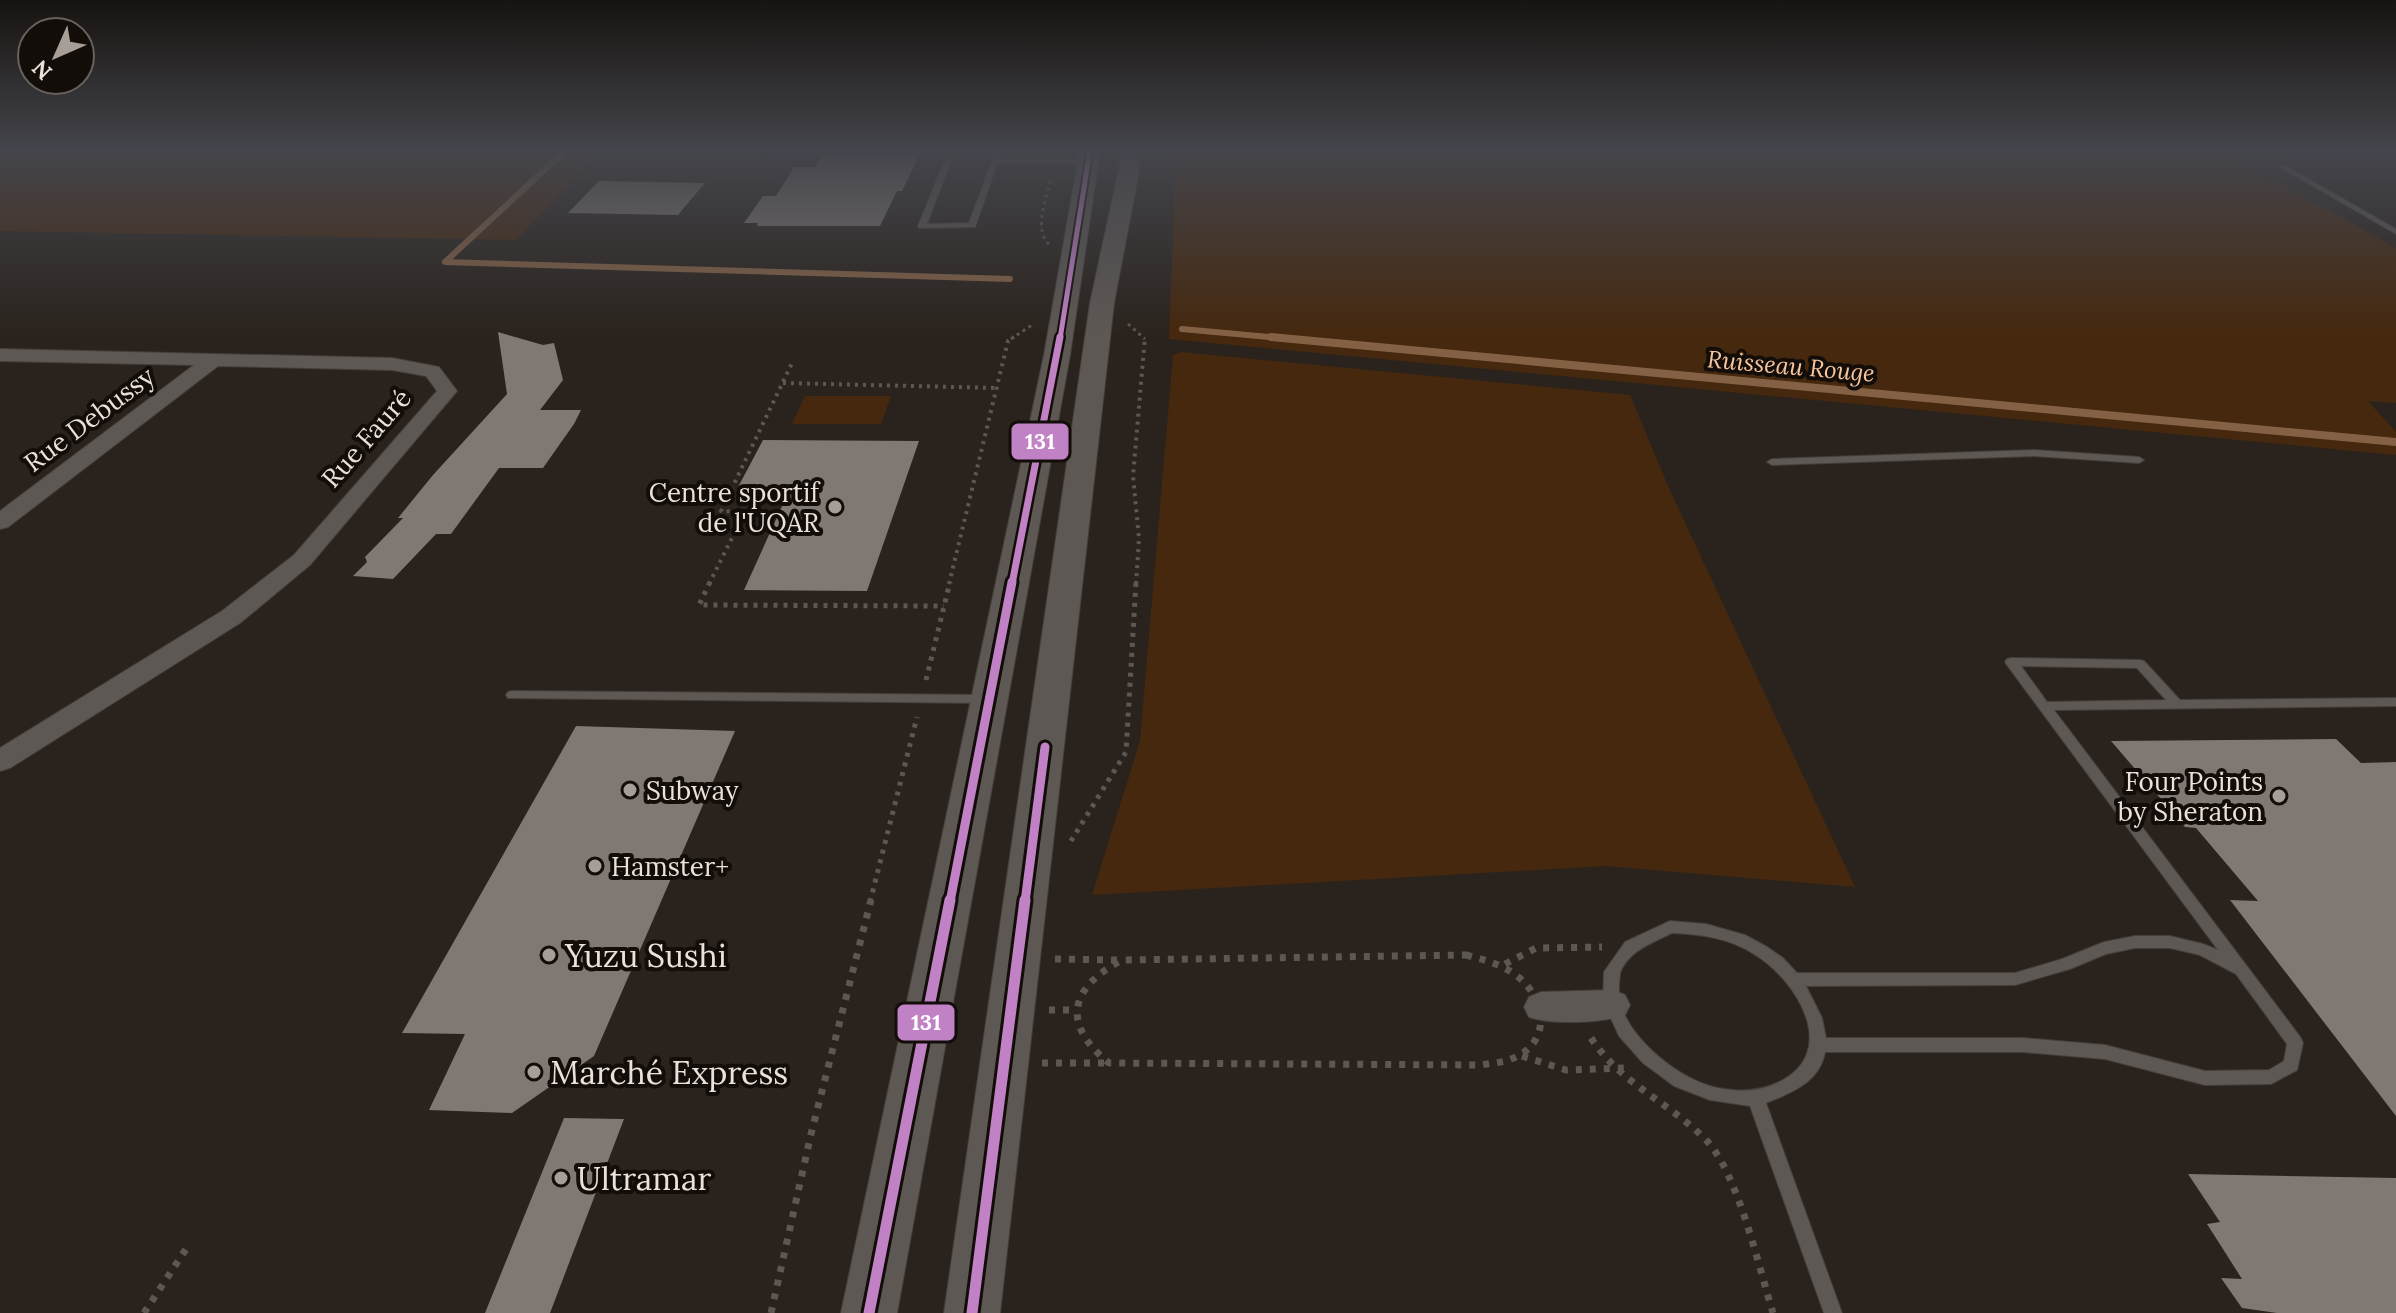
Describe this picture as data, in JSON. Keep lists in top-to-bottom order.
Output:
{
  "streets": {
    "street": ["Rue Debussy", "Rue Fauré"]
  },
  "crossings": [
    ["Rue Debussy", "Rue Fauré"]
  ],
  "water": ["Ruisseau Rouge"],
  "places": [
    "Centre sportif de l'UQAR",
    "Subway",
    "Four Points by Sheraton",
    "Hamster+",
    "Yuzu Sushi",
    "Marché Express",
    "Ultramar"
  ],
  "lines": ["transit line 131"],
  "north": "bottom left"
}
